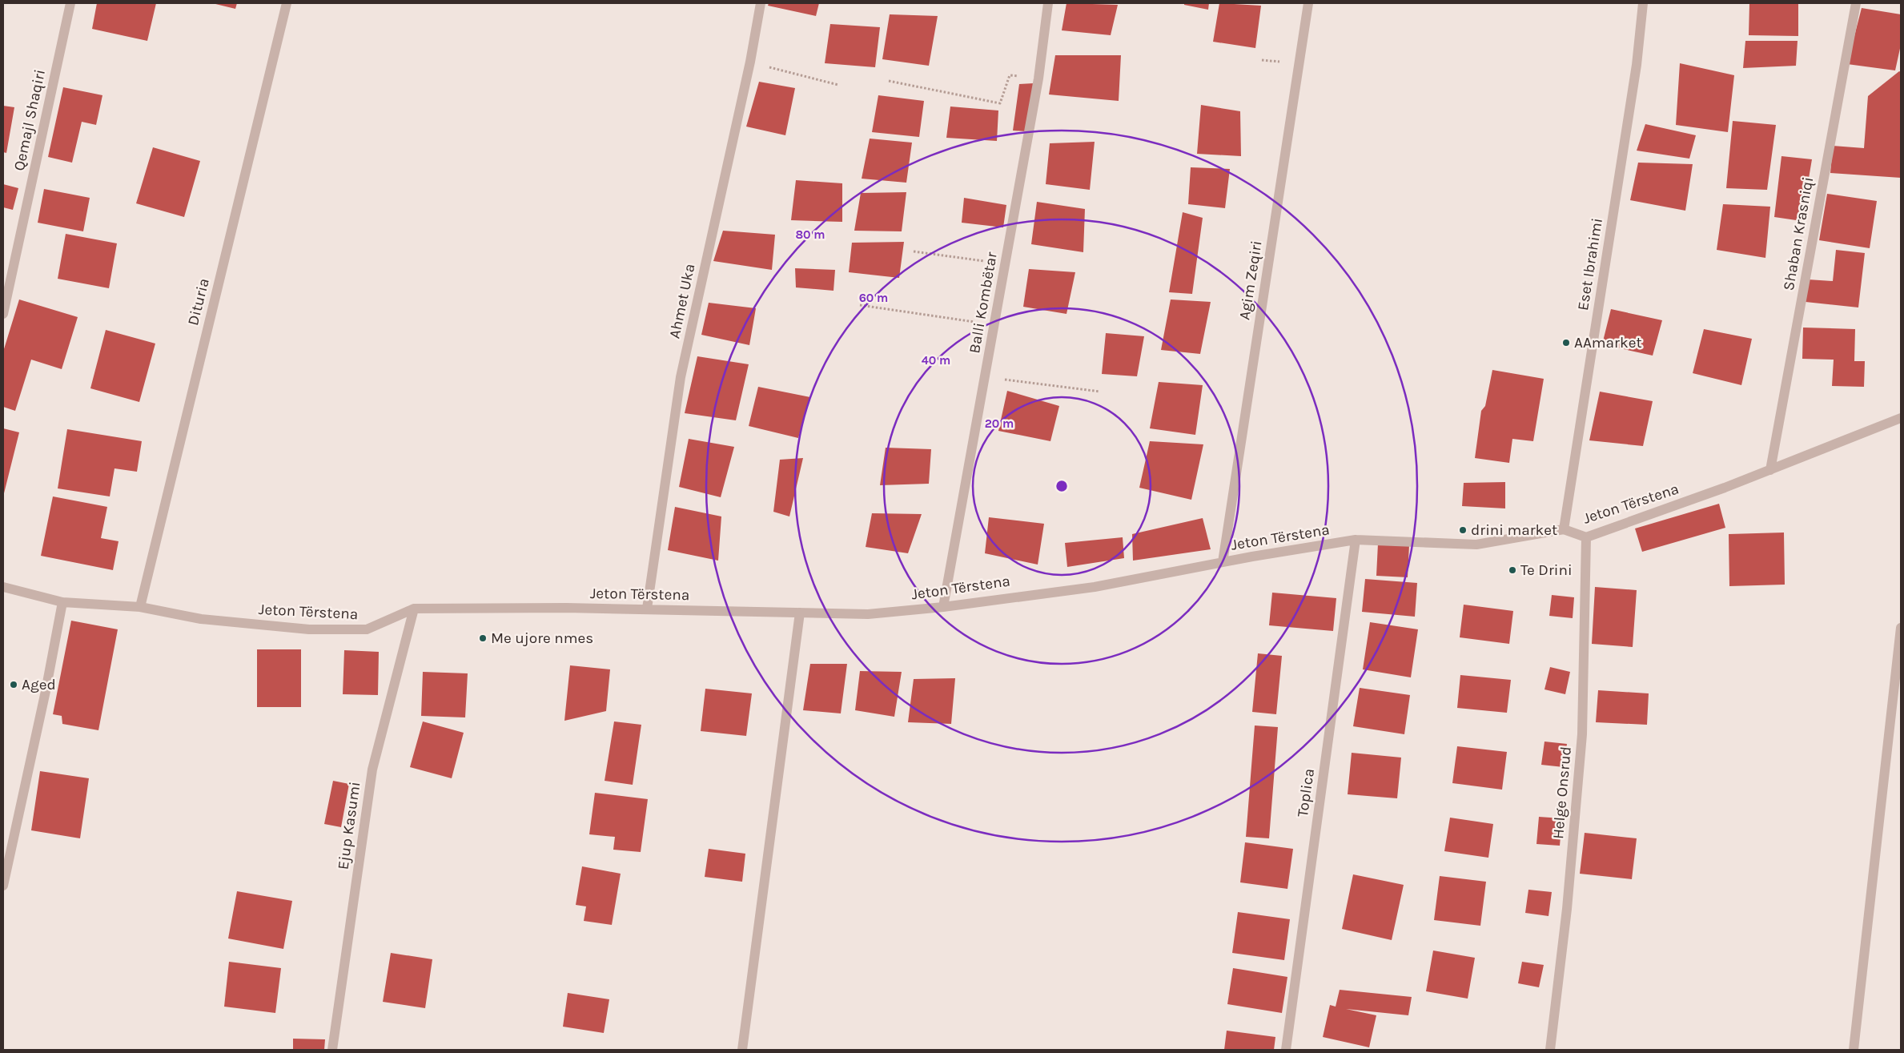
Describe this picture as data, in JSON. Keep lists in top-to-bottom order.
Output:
{
  "streets": {
    "street": [
      "Qemajl Shaqiri",
      "Shaban Krasniqi",
      "Eset Ibrahimi",
      "Agim Zeqiri",
      "Ahmet Uka",
      "Dituria",
      "Balli Kombëtar",
      "Jeton Tërstena",
      "Toplica",
      "Helge Onsrud",
      "Ejup Kasumi"
    ]
  },
  "crossings": [
    ["Shaban Krasniqi", "Jeton Tërstena"],
    ["Eset Ibrahimi", "Jeton Tërstena"],
    ["Agim Zeqiri", "Jeton Tërstena"],
    ["Ahmet Uka", "Jeton Tërstena"],
    ["Dituria", "Jeton Tërstena"],
    ["Balli Kombëtar", "Jeton Tërstena"],
    ["Jeton Tërstena", "Toplica"],
    ["Jeton Tërstena", "Helge Onsrud"],
    ["Jeton Tërstena", "Ejup Kasumi"]
  ],
  "places": [
    "AAmarket",
    "drini market",
    "Te Drini",
    "Me ujore nmes",
    "Aged"
  ],
  "rings": [
    "80 m",
    "60 m",
    "40 m",
    "20 m"
  ]
}
